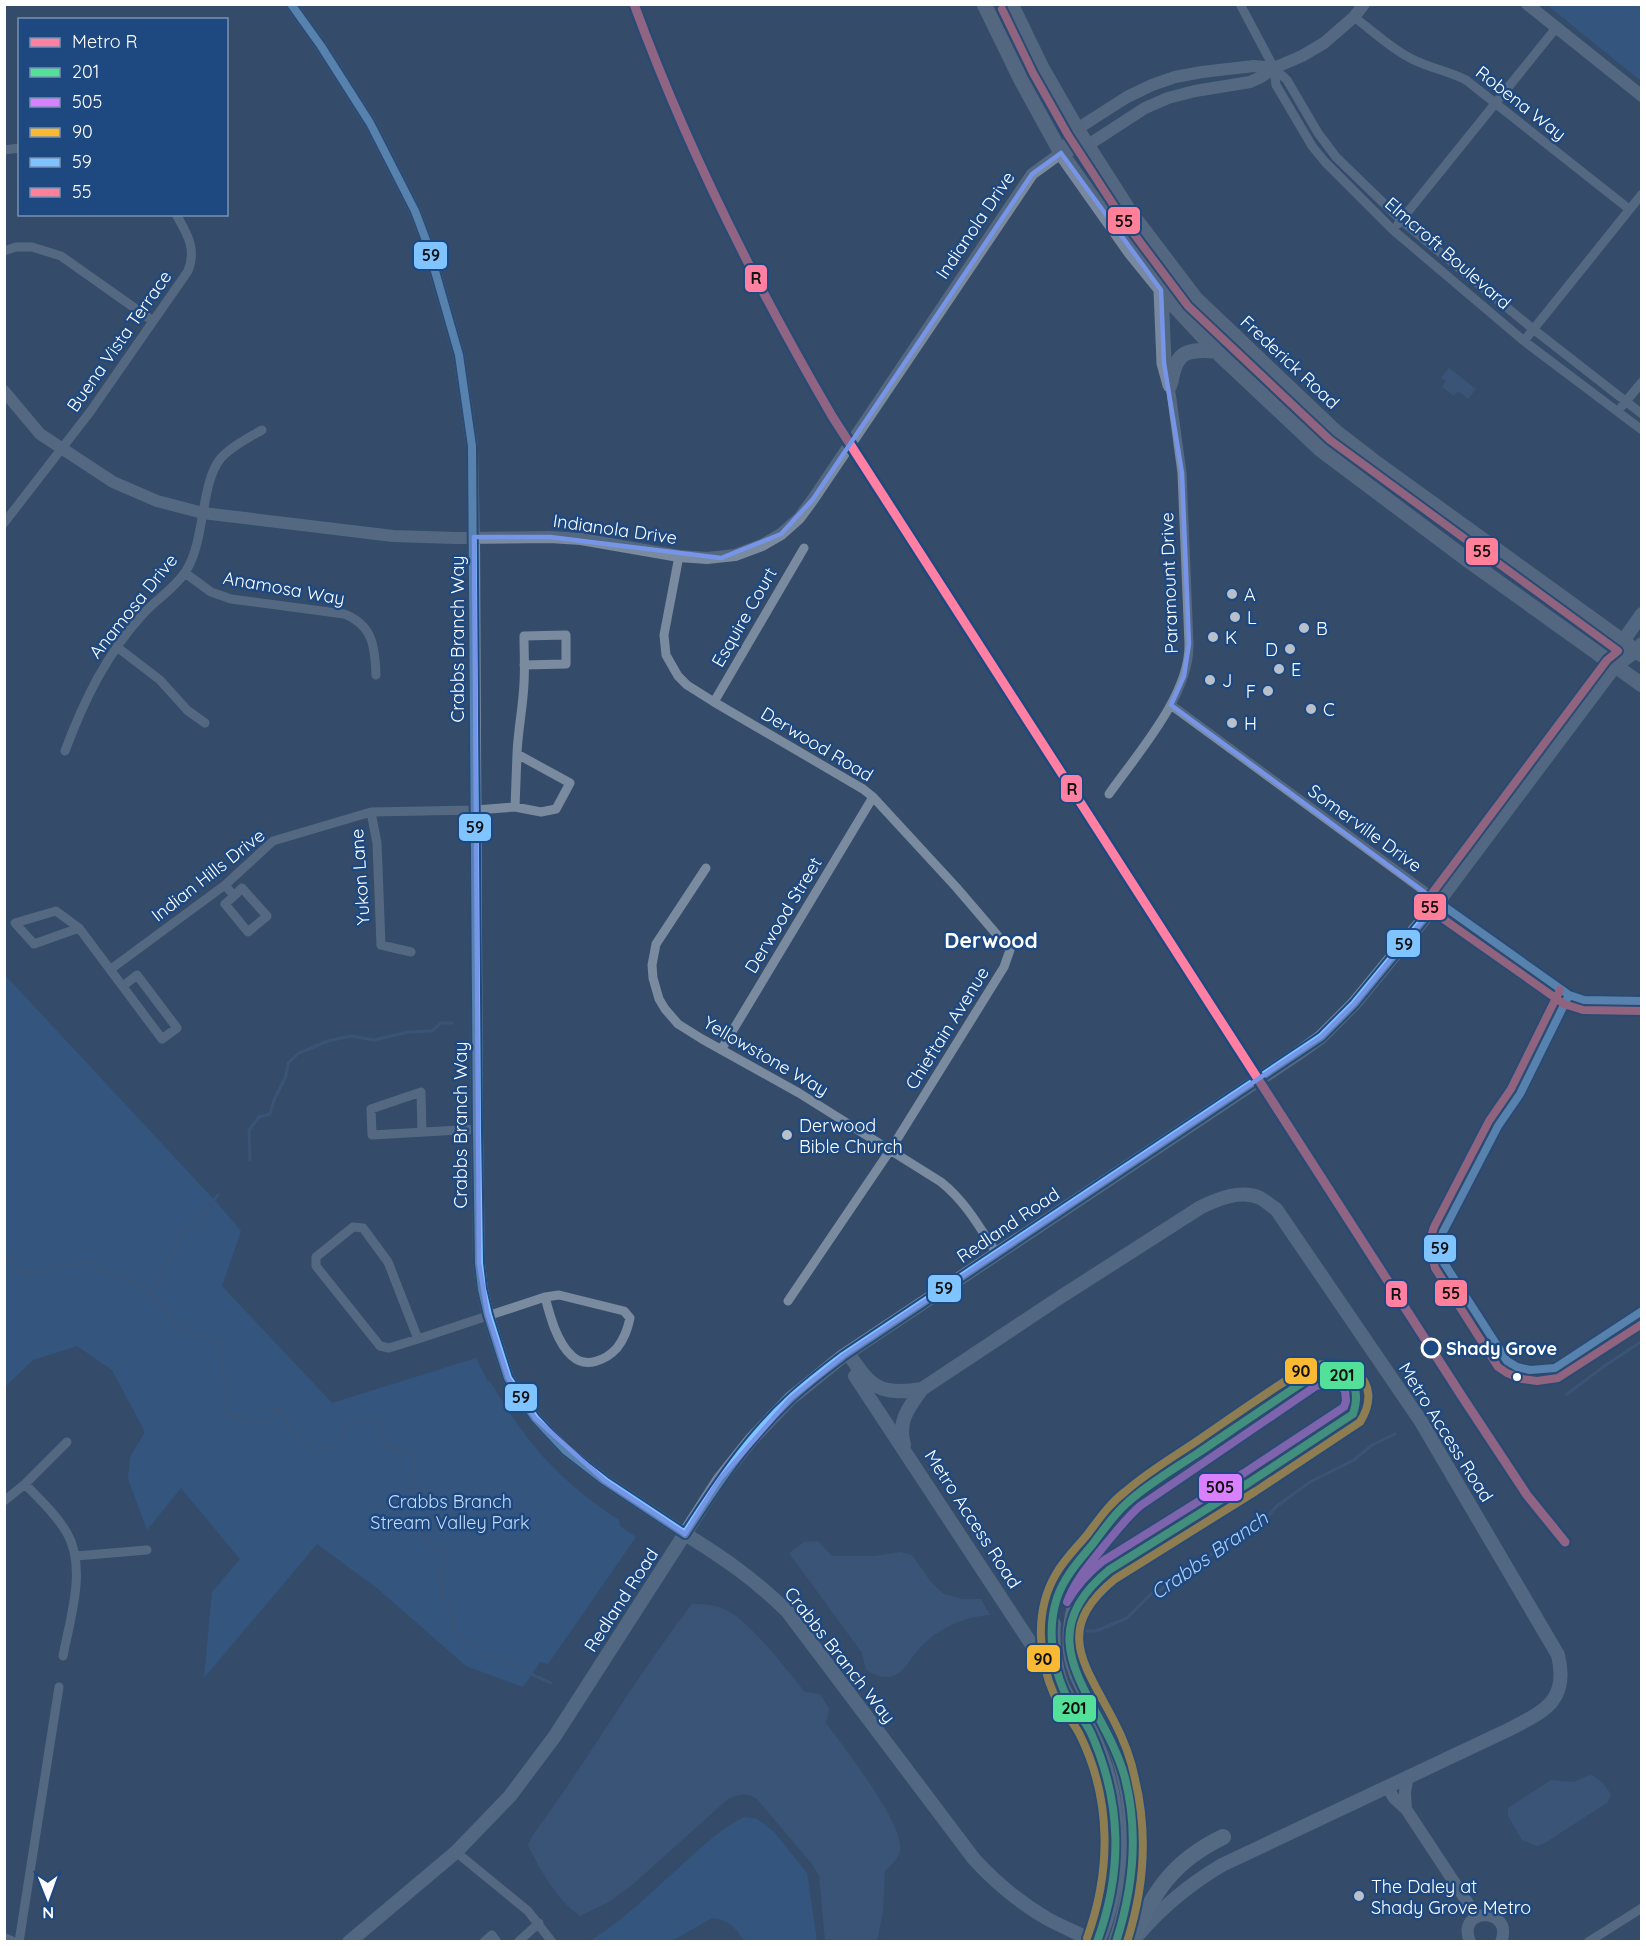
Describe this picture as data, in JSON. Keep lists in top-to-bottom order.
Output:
{
  "streets": {
    "highway": ["Metro Access Road"],
    "main road": ["Frederick Road", "Crabbs Branch Way", "Redland Road"],
    "street": [
      "Robena Way",
      "Indianola Drive",
      "Elmcroft Boulevard",
      "Buena Vista Terrace",
      "Paramount Drive",
      "Anamosa Way",
      "Anamosa Drive",
      "Esquire Court",
      "Derwood Road",
      "Somerville Drive",
      "Indian Hills Drive",
      "Yukon Lane",
      "Derwood Street",
      "Chieftain Avenue",
      "Yellowstone Way"
    ]
  },
  "crossings": [
    ["Indianola Drive", "Buena Vista Terrace"],
    ["Indianola Drive", "Anamosa Drive"],
    ["Indianola Drive", "Crabbs Branch Way"],
    ["Indianola Drive", "Derwood Road"],
    ["Paramount Drive", "Somerville Drive"],
    ["Anamosa Way", "Anamosa Drive"],
    ["Esquire Court", "Derwood Road"],
    ["Crabbs Branch Way", "Indian Hills Drive"],
    ["Crabbs Branch Way", "Redland Road"],
    ["Crabbs Branch Way", "Metro Access Road"],
    ["Derwood Road", "Derwood Street"],
    ["Derwood Road", "Chieftain Avenue"],
    ["Somerville Drive", "Redland Road"],
    ["Indian Hills Drive", "Yukon Lane"],
    ["Derwood Street", "Yellowstone Way"],
    ["Chieftain Avenue", "Yellowstone Way"],
    ["Yellowstone Way", "Redland Road"],
    ["Redland Road", "Metro Access Road"]
  ],
  "districts": ["Derwood"],
  "water": ["Crabbs Branch"],
  "parks": ["Crabbs Branch Stream Valley Park"],
  "places": [
    "A",
    "L",
    "B",
    "K",
    "D",
    "E",
    "J",
    "F",
    "C",
    "H",
    "Derwood Bible Church",
    "Shady Grove",
    "The Daley at Shady Grove Metro"
  ],
  "lines": [
    "metro line R",
    "transit line 59",
    "transit line 55",
    "transit line 90",
    "transit line 201",
    "transit line 505"
  ],
  "legend": [
    "Metro R",
    "201",
    "505",
    "90",
    "59",
    "55"
  ],
  "north": "bottom"
}
